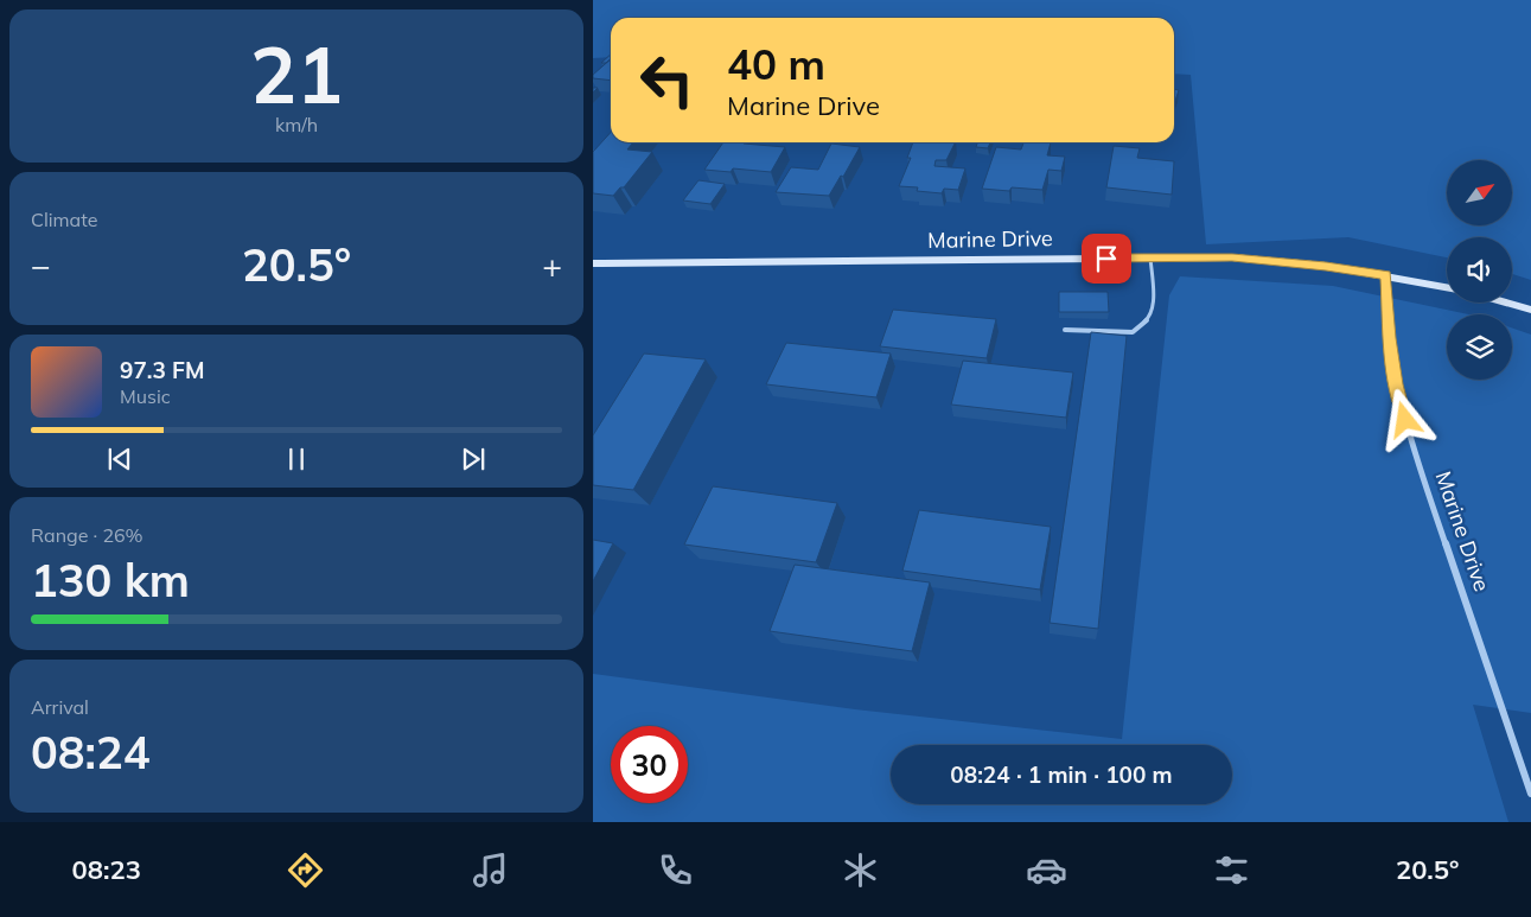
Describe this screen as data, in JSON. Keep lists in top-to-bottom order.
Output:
{
  "streets": {
    "street": ["Marine Drive"]
  },
  "north": "top right",
  "page": {
    "tile": [
      ["21", "km/h"],
      "Climate",
      ["Range · 26%", "130 km"],
      ["Arrival", "08:24"]
    ],
    "turn": ["40 m", "Marine Drive"],
    "heat": ["−", "20.5°", "+"],
    "song": ["97.3 FM", "Music"],
    "limit": "30",
    "trip": "08:24 · 1 min · 100 m",
    "tabs": ["08:23", "20.5°"]
  }
}
